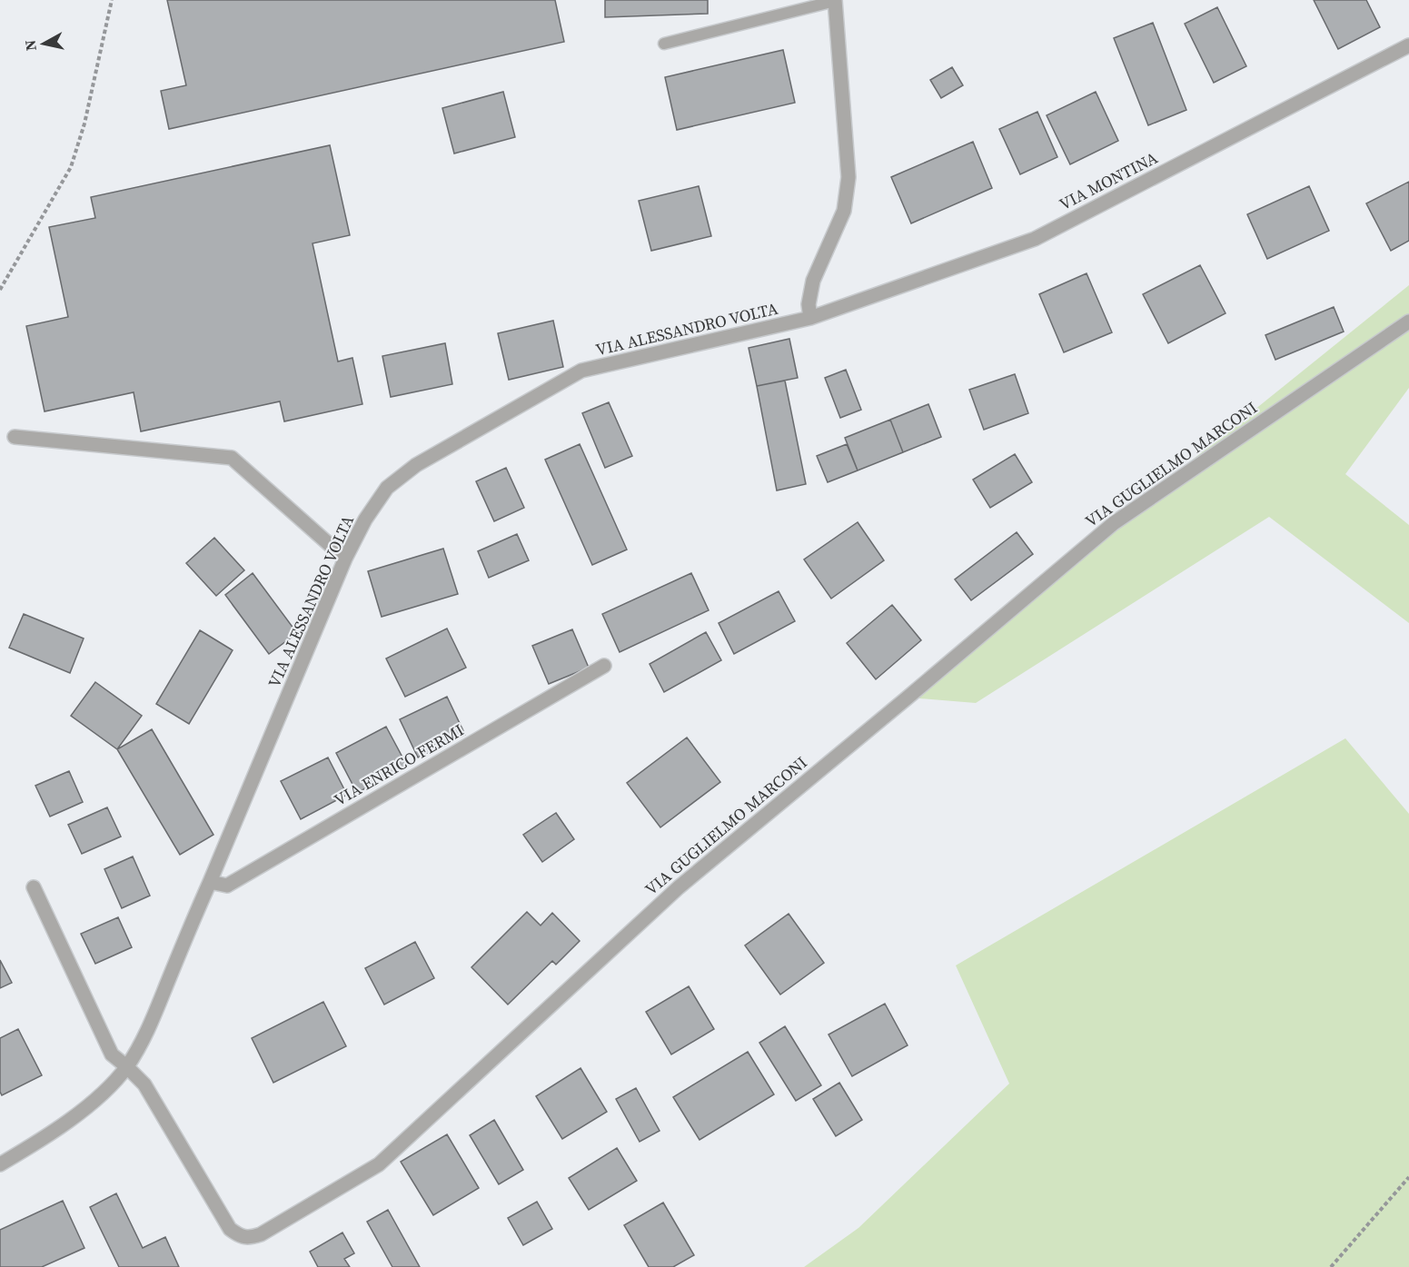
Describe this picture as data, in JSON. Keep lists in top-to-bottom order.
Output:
{
  "streets": {
    "street": [
      "VIA MONTINA",
      "VIA ALESSANDRO VOLTA",
      "VIA GUGLIELMO MARCONI",
      "VIA ENRICO FERMI"
    ]
  },
  "crossings": [
    ["VIA MONTINA", "VIA ALESSANDRO VOLTA"],
    ["VIA ALESSANDRO VOLTA", "VIA GUGLIELMO MARCONI"],
    ["VIA ALESSANDRO VOLTA", "VIA ENRICO FERMI"]
  ],
  "north": "left"
}
